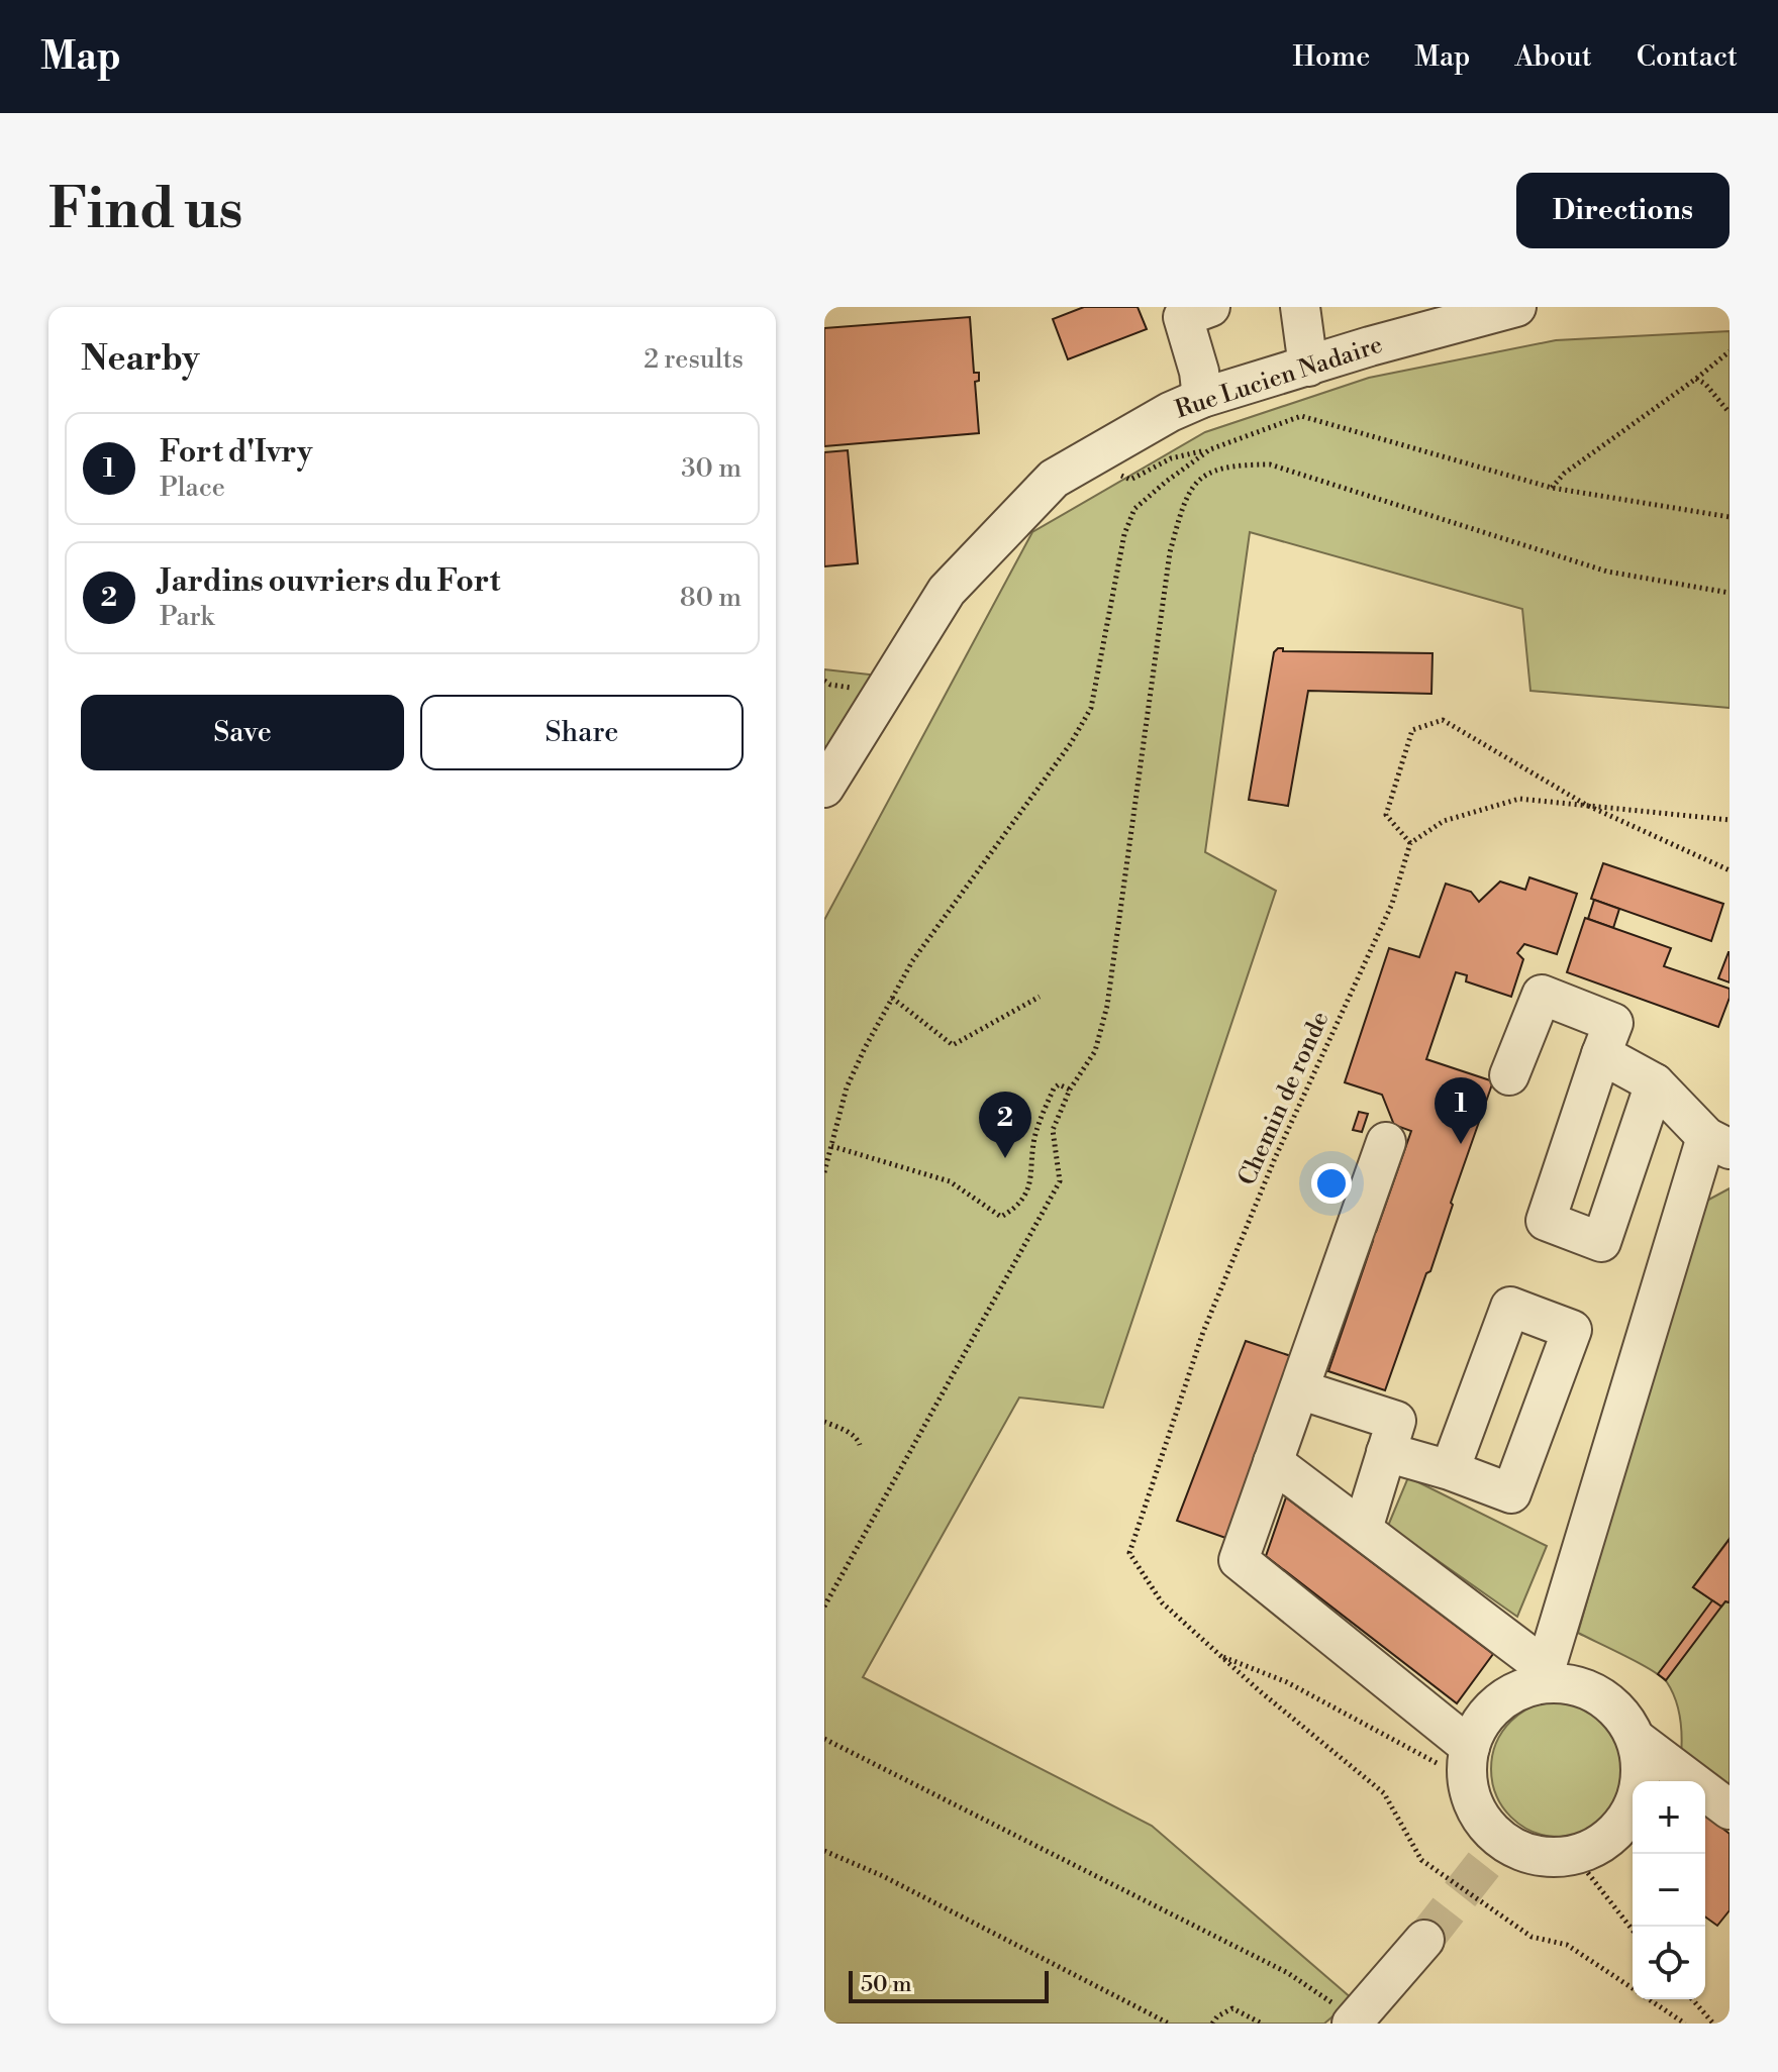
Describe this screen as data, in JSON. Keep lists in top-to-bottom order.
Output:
{
  "streets": {
    "street": ["Rue Lucien Nadaire"],
    "path": ["Chemin de ronde"]
  },
  "scale_bar": "50 m",
  "page": {
    "header": "Map",
    "nav": [
      "Home",
      "Map",
      "About",
      "Contact"
    ],
    "buttons": [
      "Directions",
      ["Save", "Share"]
    ],
    "title": "Find us",
    "heading": ["Nearby", "2 results"],
    "list": [
      {
        "mark": "1",
        "name": "Fort d'Ivry",
        "note": "Place",
        "value": "30 m"
      },
      {
        "mark": "2",
        "name": "Jardins ouvriers du Fort",
        "note": "Park",
        "value": "80 m"
      }
    ],
    "pins": ["1", "2"],
    "map_buttons": ["+", "−"],
    "scale": "50 m"
  }
}
